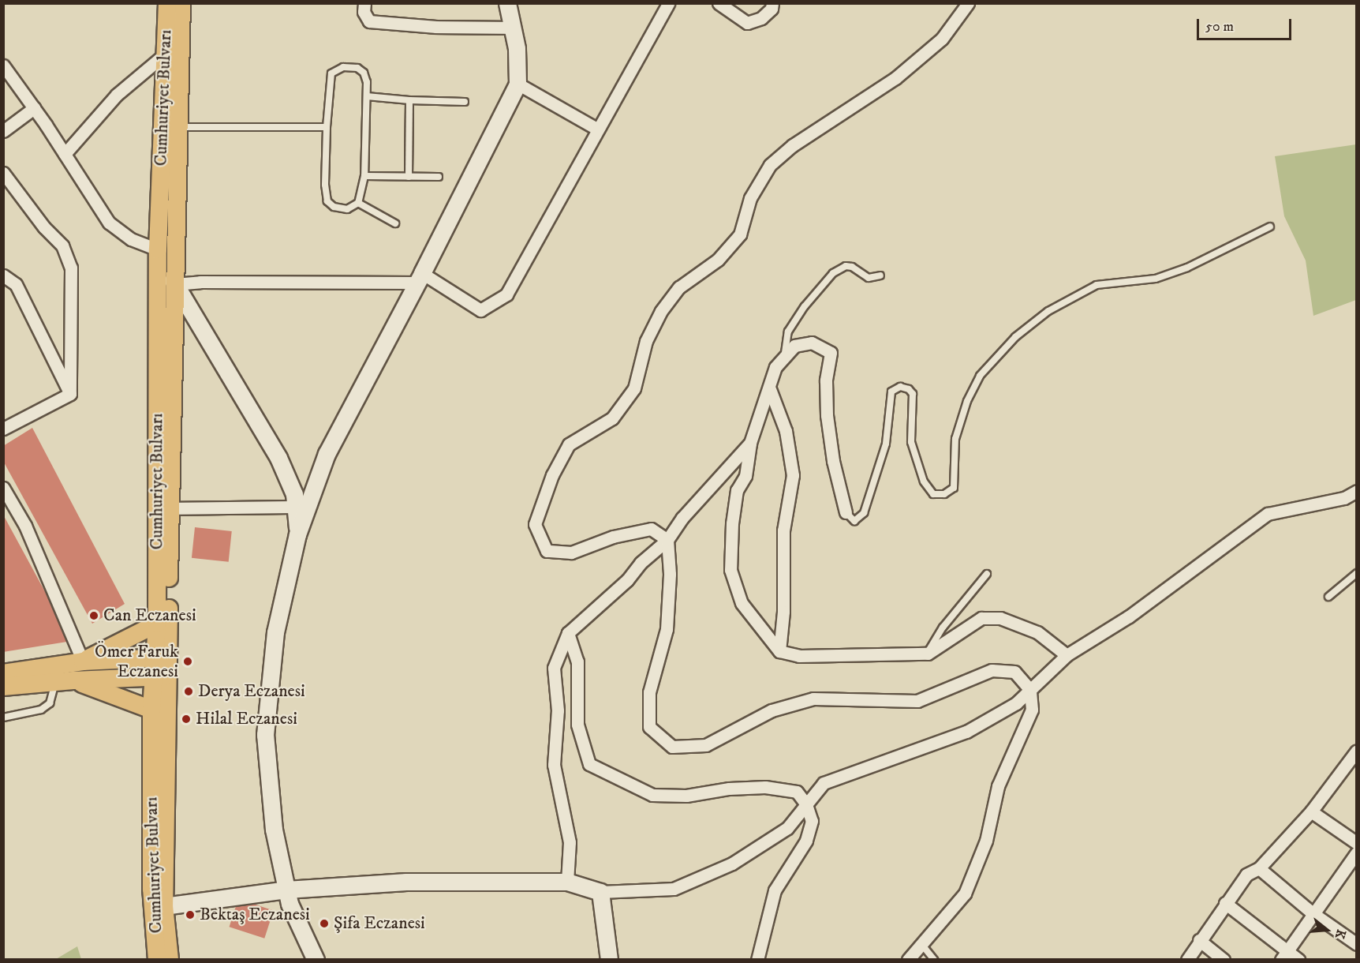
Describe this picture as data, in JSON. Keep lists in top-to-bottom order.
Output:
{
  "streets": {
    "main road": ["Cumhuriyet Bulvarı"]
  },
  "places": [
    "Can Eczanesi",
    "Ömer Faruk Eczanesi",
    "Derya Eczanesi",
    "Hilal Eczanesi",
    "Bektaş Eczanesi",
    "Şifa Eczanesi"
  ],
  "scale_bar": "50 m",
  "north": "right"
}
